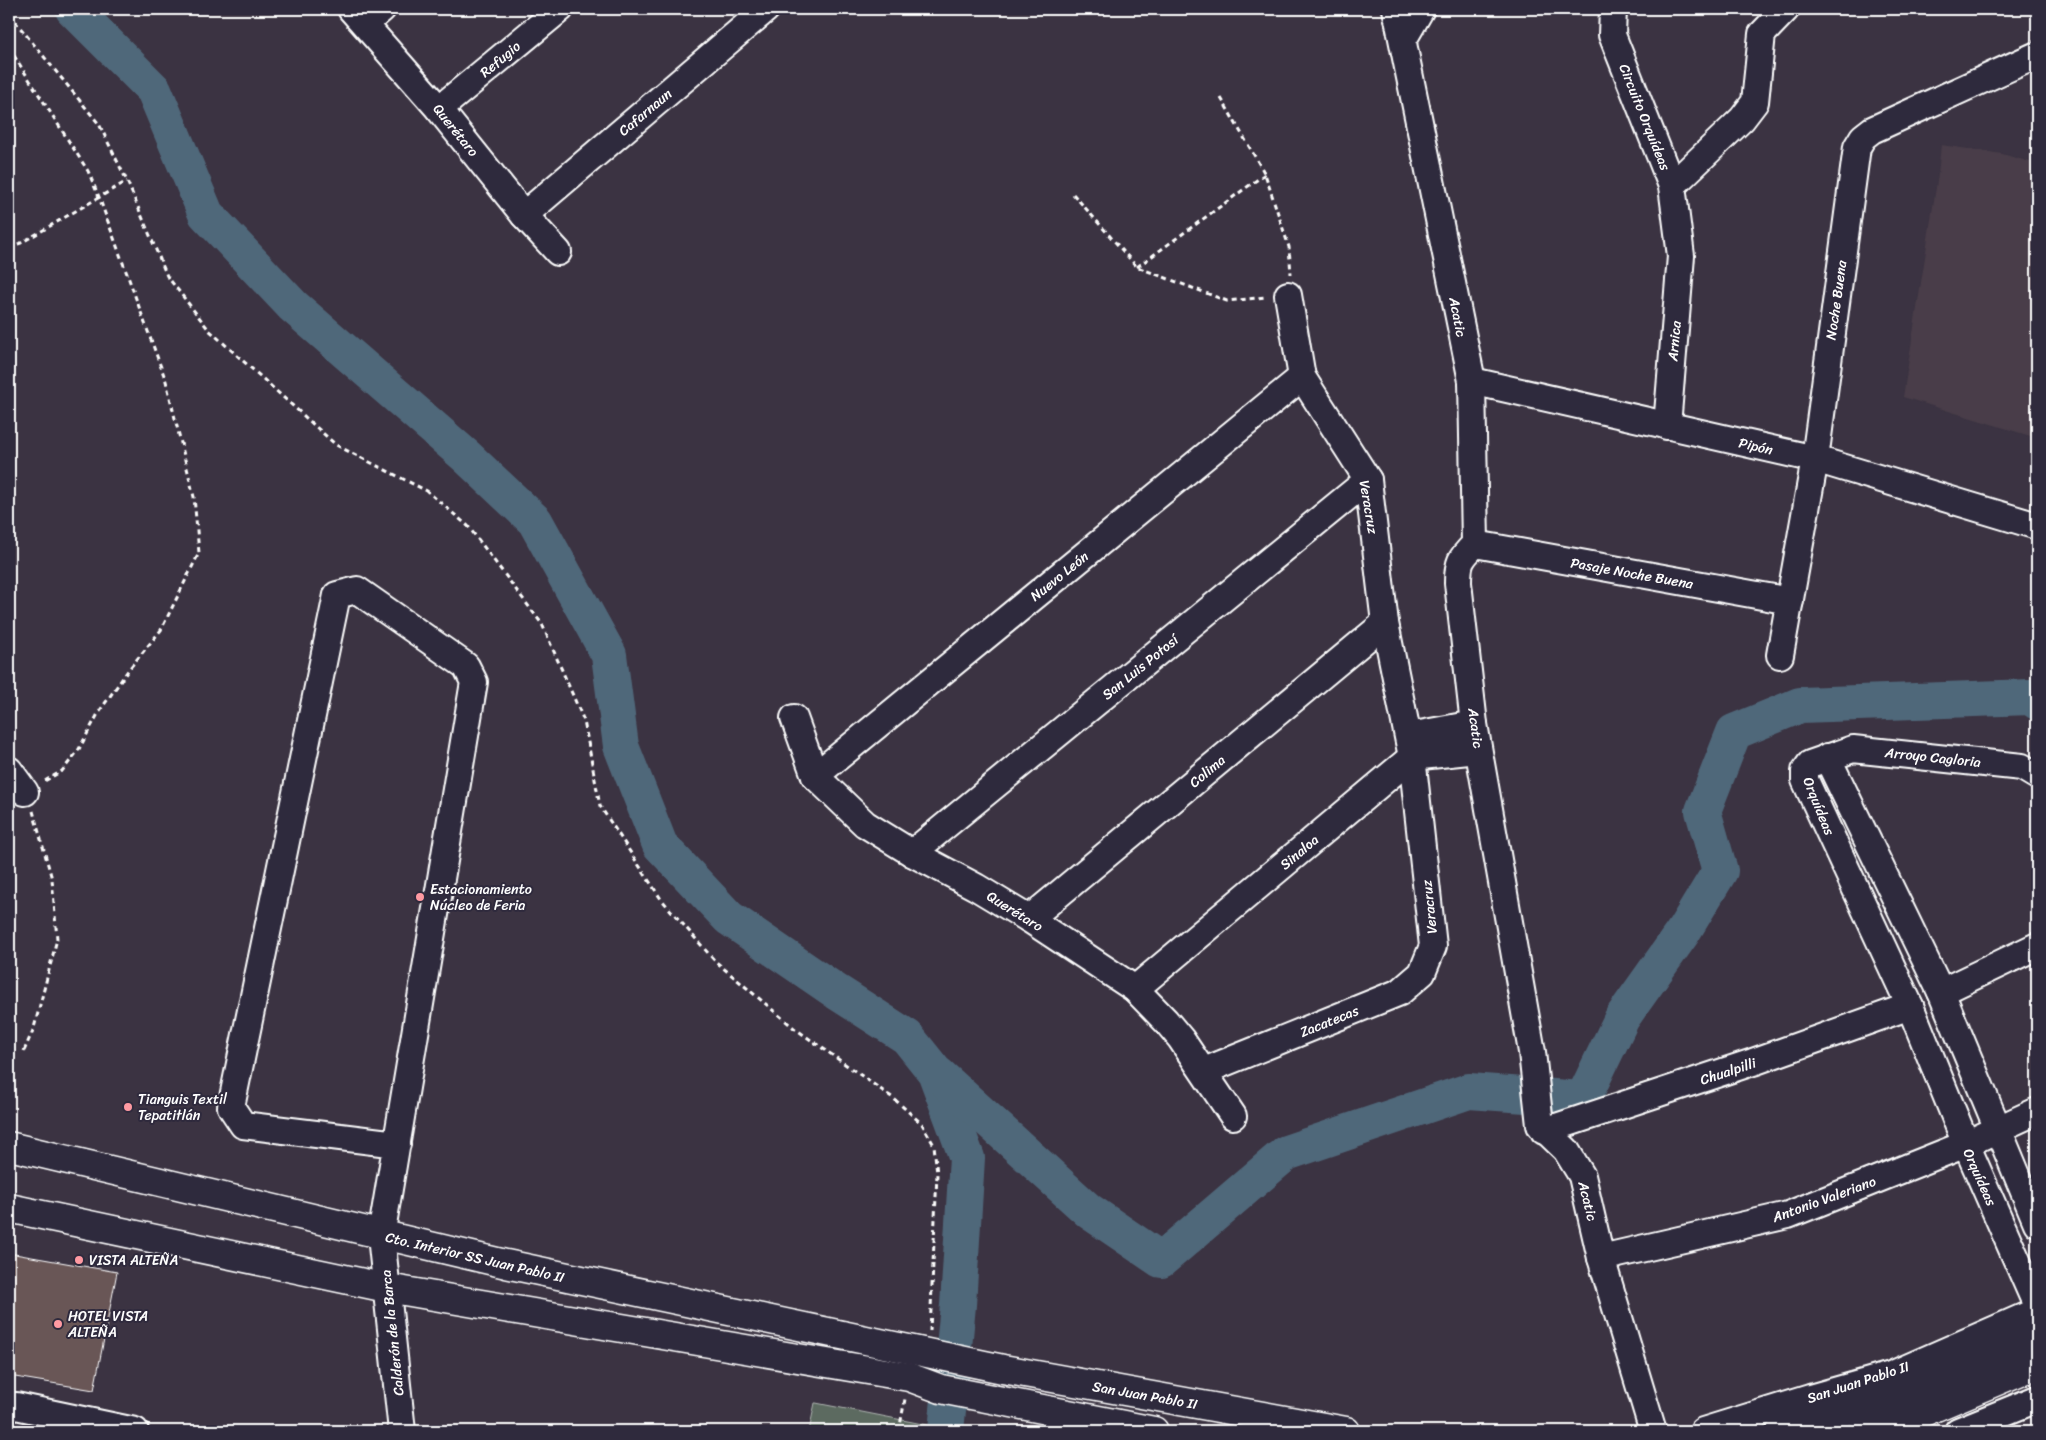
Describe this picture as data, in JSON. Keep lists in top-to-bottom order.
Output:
{
  "streets": {
    "main road": ["Cto. Interior SS Juan Pablo II", "San Juan Pablo II"],
    "street": [
      "Refugio",
      "Cafarnaun",
      "Circuito Orquídeas",
      "Querétaro",
      "Noche Buena",
      "Acatic",
      "Arnica",
      "Pipón",
      "Veracruz",
      "Pasaje Noche Buena",
      "Nuevo León",
      "San Luis Potosí",
      "Arroyo Cagloria",
      "Colima",
      "Orquídeas",
      "Sinaloa",
      "Zacatecas",
      "Chualpilli",
      "Antonio Valeriano",
      "Calderón de la Barca"
    ]
  },
  "crossings": [
    ["Refugio", "Querétaro"],
    ["Cafarnaun", "Querétaro"],
    ["Circuito Orquídeas", "Arnica"],
    ["Querétaro", "Nuevo León"],
    ["Querétaro", "San Luis Potosí"],
    ["Querétaro", "Colima"],
    ["Querétaro", "Sinaloa"],
    ["Querétaro", "Zacatecas"],
    ["Noche Buena", "Pipón"],
    ["Noche Buena", "Pasaje Noche Buena"],
    ["Acatic", "Pipón"],
    ["Acatic", "Pasaje Noche Buena"],
    ["Acatic", "Sinaloa"],
    ["Acatic", "Chualpilli"],
    ["Acatic", "Antonio Valeriano"],
    ["Arnica", "Pipón"],
    ["Veracruz", "Nuevo León"],
    ["Veracruz", "San Luis Potosí"],
    ["Veracruz", "Colima"],
    ["Veracruz", "Sinaloa"],
    ["Veracruz", "Zacatecas"],
    ["Arroyo Cagloria", "Orquídeas"],
    ["Orquídeas", "Chualpilli"],
    ["Orquídeas", "Antonio Valeriano"],
    ["Cto. Interior SS Juan Pablo II", "Calderón de la Barca"],
    ["Cto. Interior SS Juan Pablo II", "San Juan Pablo II"]
  ],
  "places": [
    "Estacionamiento Núcleo de Feria",
    "Tianguis Textil Tepatitlán",
    "VISTA ALTEÑA",
    "HOTEL VISTA ALTEÑA"
  ]
}
